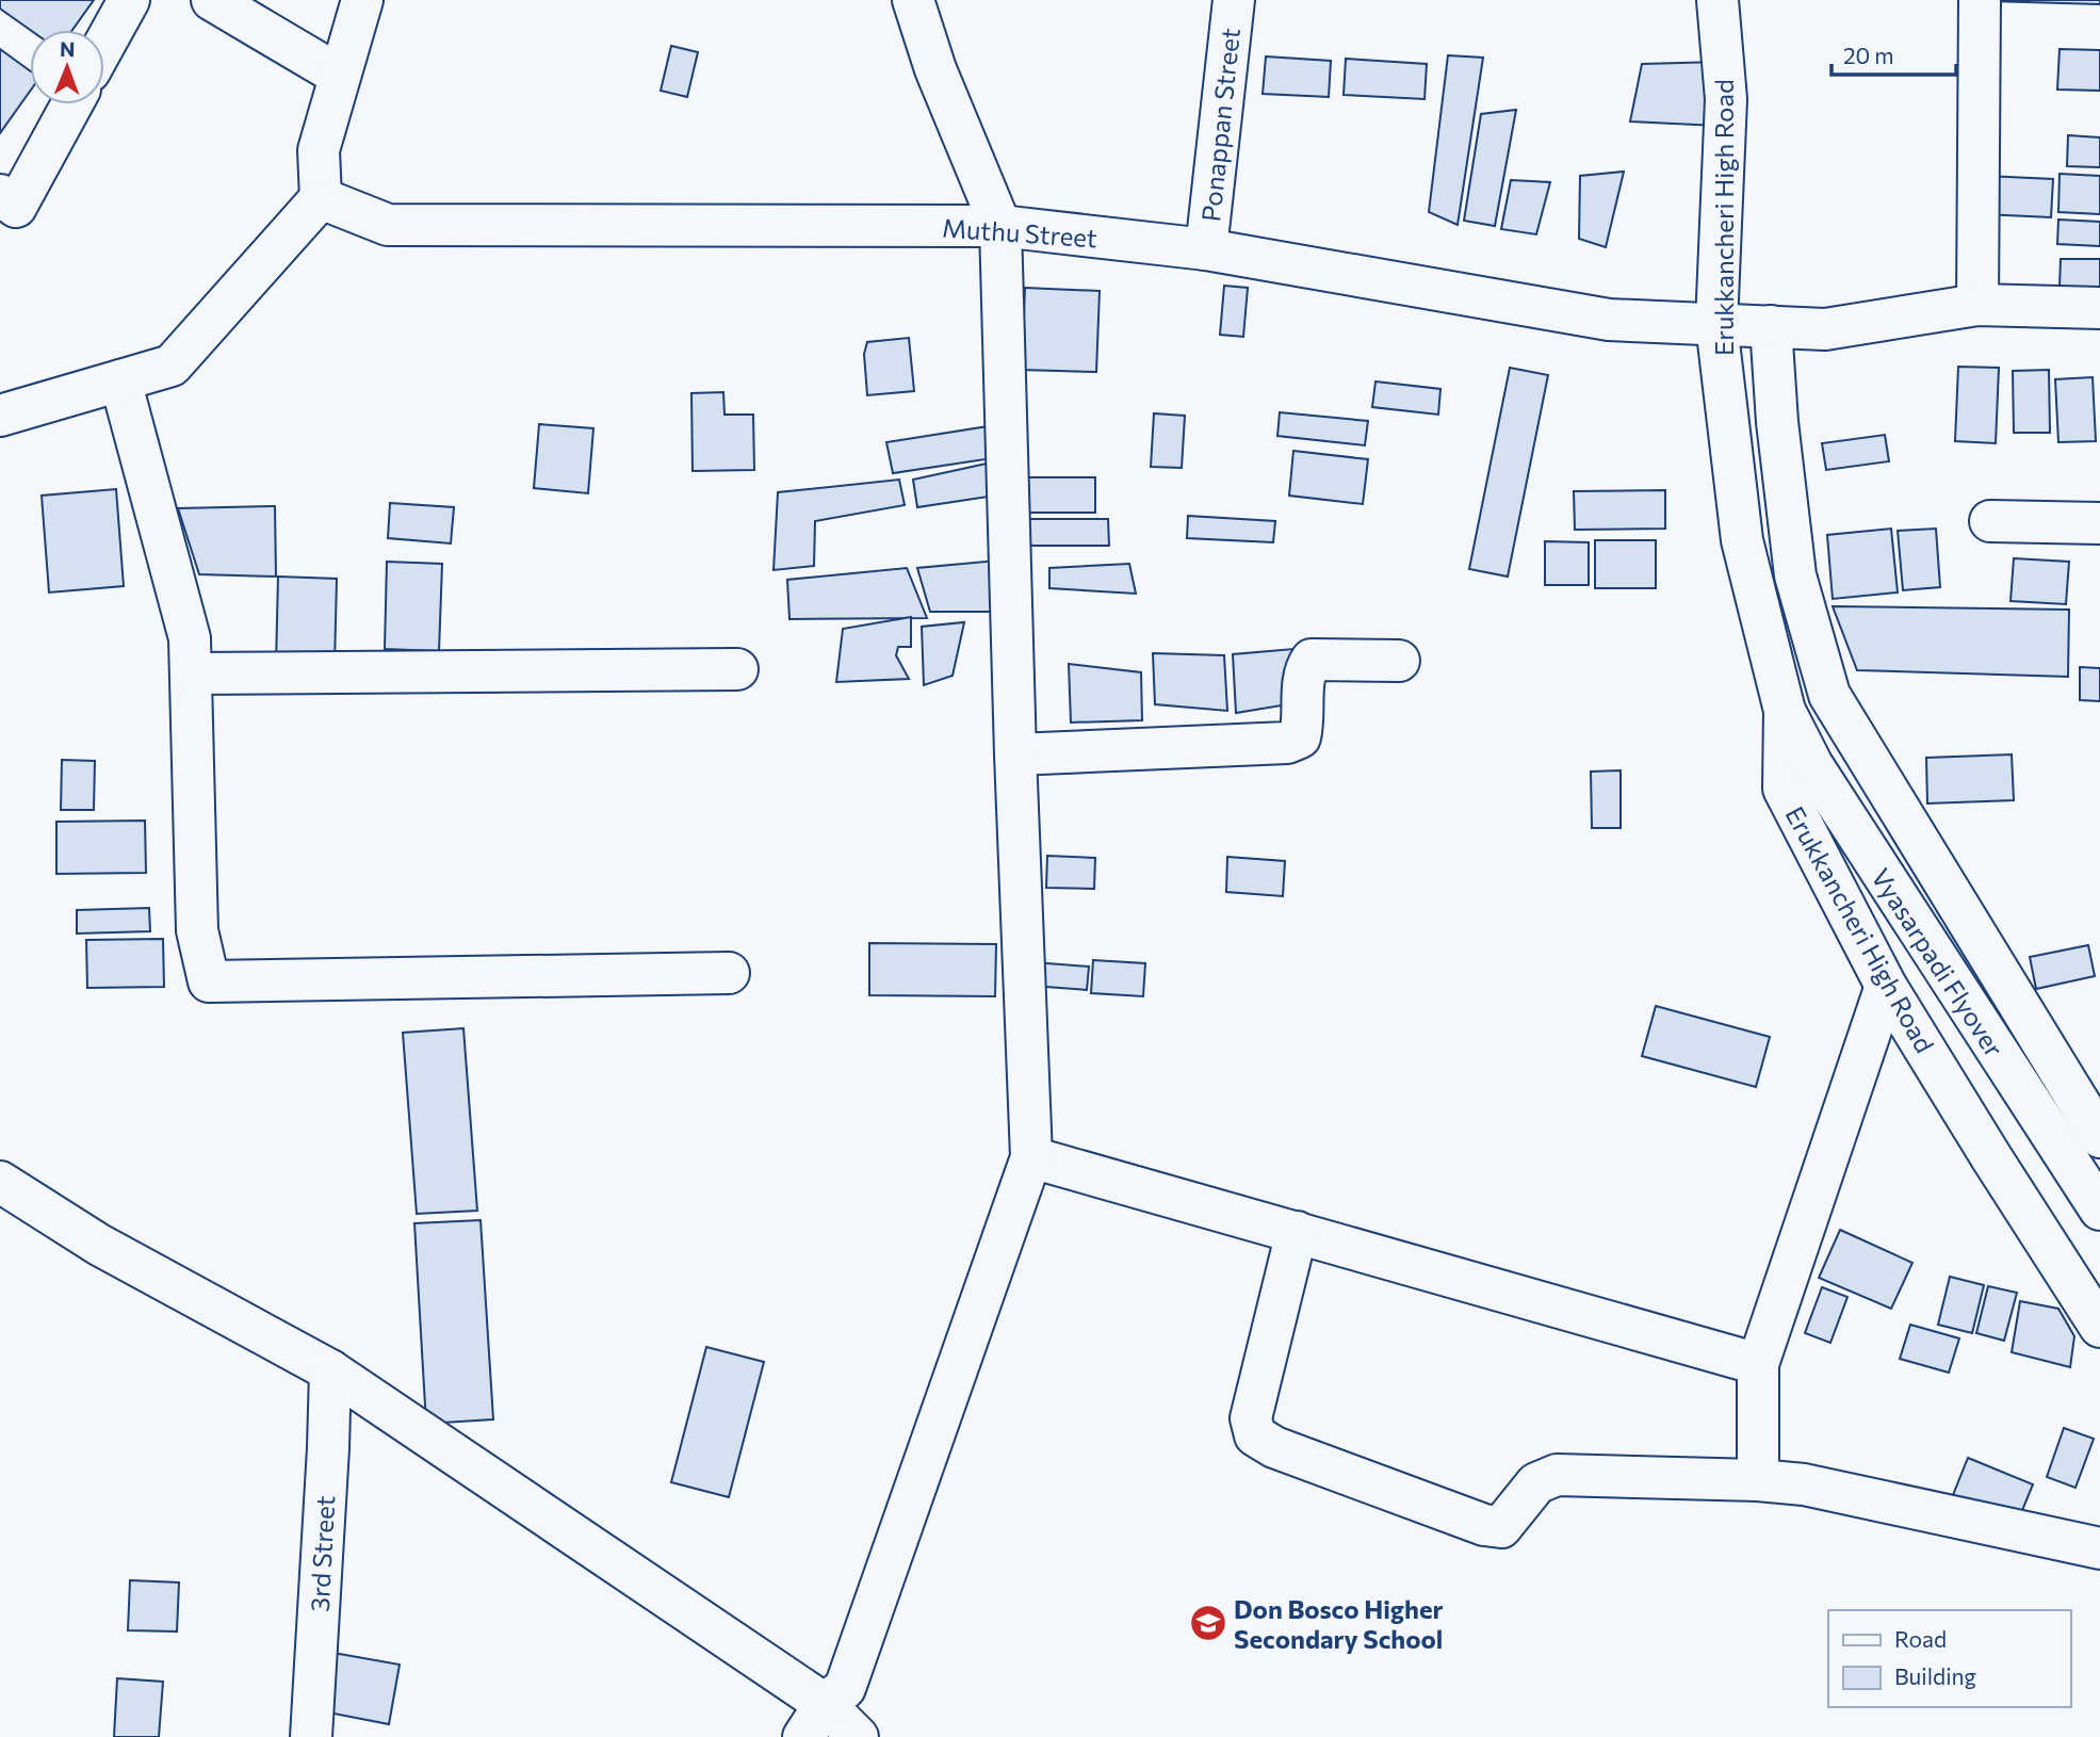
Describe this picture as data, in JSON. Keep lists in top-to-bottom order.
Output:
{
  "streets": {
    "street": [
      "Ponappan Street",
      "Erukkancheri High Road",
      "Muthu Street",
      "Vyasarpadi Flyover",
      "3rd Street"
    ]
  },
  "crossings": [
    ["Ponappan Street", "Muthu Street"],
    ["Erukkancheri High Road", "Muthu Street"],
    ["Erukkancheri High Road", "Vyasarpadi Flyover"]
  ],
  "places": {
    "school or university": ["Don Bosco Higher Secondary School"]
  },
  "legend": ["Road", "Building"],
  "scale_bar": "20 m",
  "north": "top"
}
